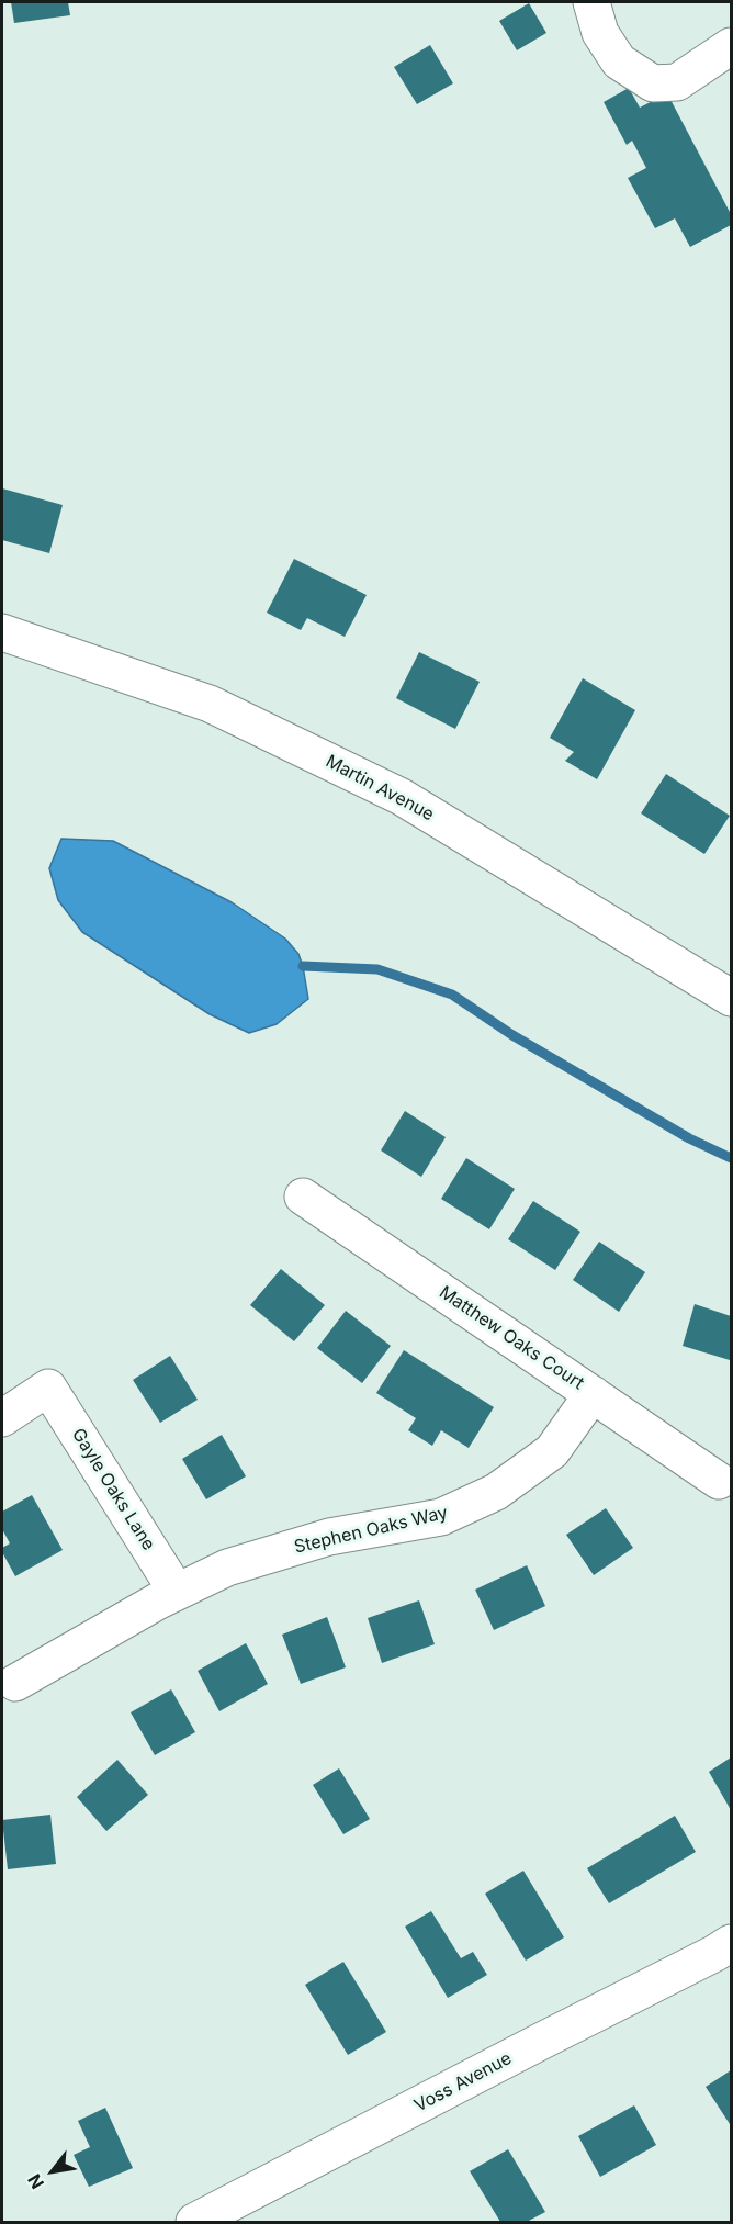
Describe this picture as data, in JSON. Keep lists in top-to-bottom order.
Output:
{
  "streets": {
    "street": [
      "Martin Avenue",
      "Matthew Oaks Court",
      "Gayle Oaks Lane",
      "Stephen Oaks Way",
      "Voss Avenue"
    ]
  },
  "crossings": [
    ["Matthew Oaks Court", "Stephen Oaks Way"],
    ["Gayle Oaks Lane", "Stephen Oaks Way"]
  ],
  "north": "bottom left"
}
